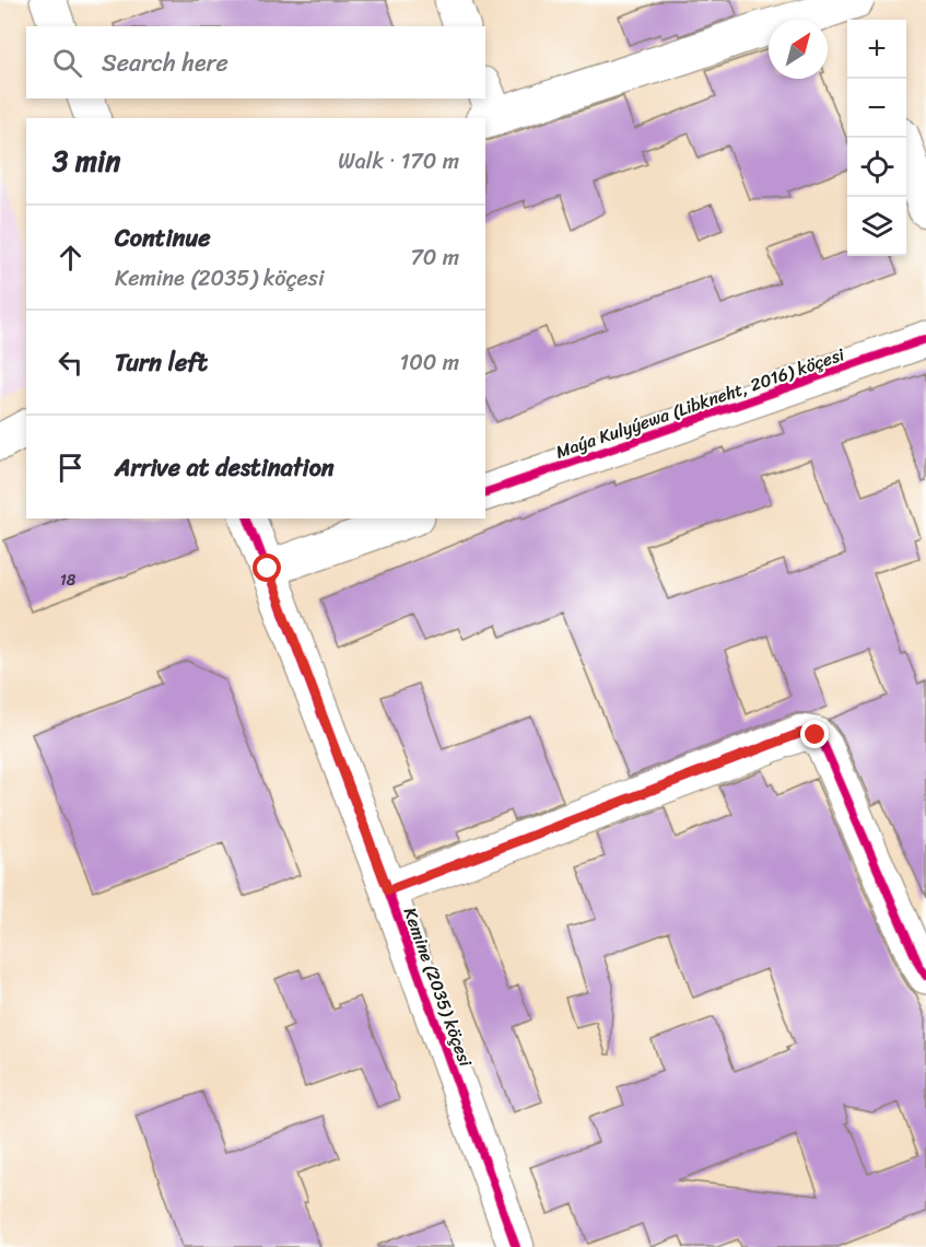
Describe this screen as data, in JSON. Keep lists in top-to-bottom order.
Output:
{
  "streets": {
    "street": ["Maýa Kulyýewa (Libkneht, 2016) köçesi", "Kemine (2035) köçesi"]
  },
  "house_numbers": ["18"],
  "north": "top right",
  "page": {
    "map_buttons": ["+", "−"],
    "search": "Search here",
    "heading": ["3 min", "Walk · 170 m"],
    "list": [
      ["Continue", "Kemine (2035) köçesi", "70 m"],
      ["Turn left", "100 m"],
      "Arrive at destination"
    ]
  }
}
